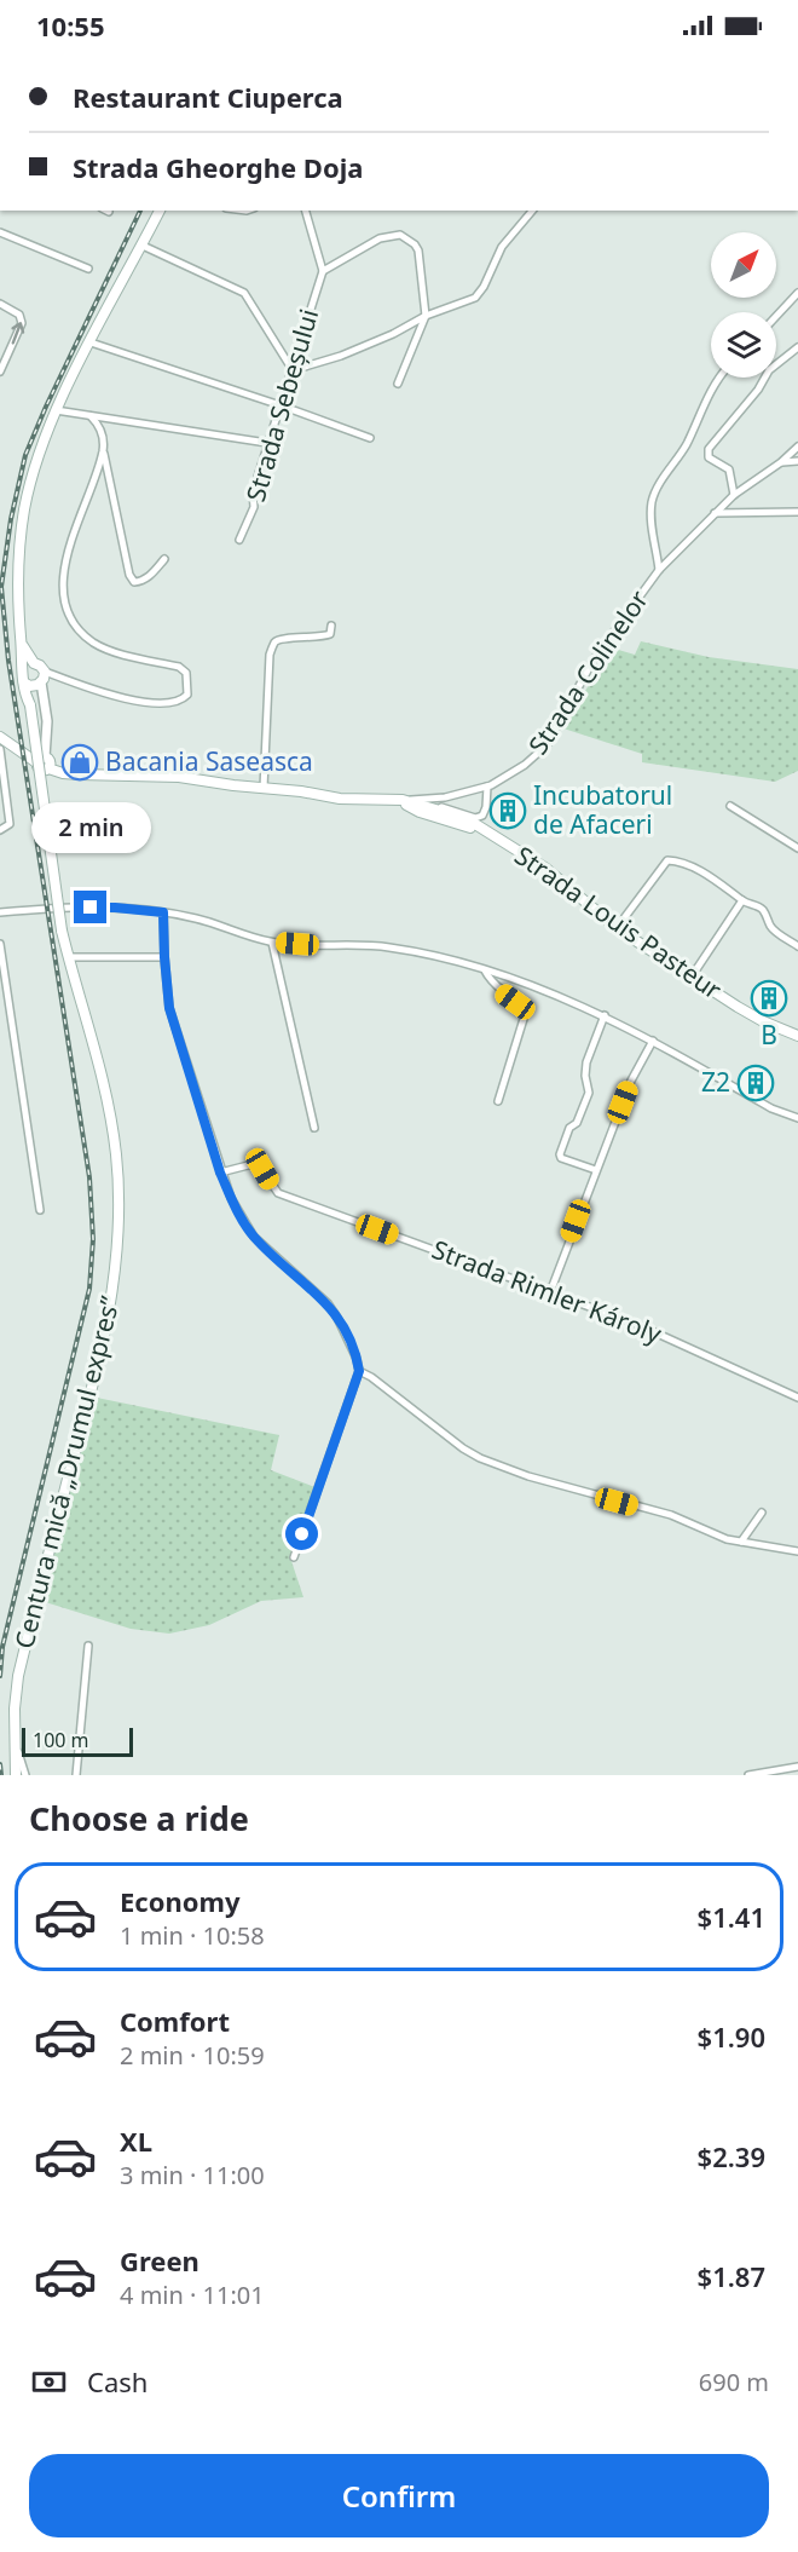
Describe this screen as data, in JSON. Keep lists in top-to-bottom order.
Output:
{
  "streets": {
    "main road": ["Strada Louis Pasteur", "Centura mică „Drumul expres”"],
    "street": ["Strada Sebeșului", "Strada Colinelor", "Strada Rimler Károly"]
  },
  "crossings": [
    ["Strada Colinelor", "Strada Louis Pasteur"]
  ],
  "places": {
    "shop": ["Bacania Saseasca"],
    "building": ["Incubatorul de Afaceri", "B", "Z2"]
  },
  "scale_bar": "100 m",
  "north": "top right",
  "page": {
    "status": "10:55",
    "banner": ["Restaurant Ciuperca", "Strada Gheorghe Doja"],
    "bubble": "2 min",
    "scale": "100 m",
    "heading": "Choose a ride",
    "list": [
      {
        "name": "Economy",
        "note": "1 min · 10:58",
        "value": "$1.41"
      },
      {
        "name": "Comfort",
        "note": "2 min · 10:59",
        "value": "$1.90"
      },
      {
        "name": "XL",
        "note": "3 min · 11:00",
        "value": "$2.39"
      },
      {
        "name": "Green",
        "note": "4 min · 11:01",
        "value": "$1.87"
      }
    ],
    "pay": ["Cash", "690 m"],
    "buttons": "Confirm"
  }
}
